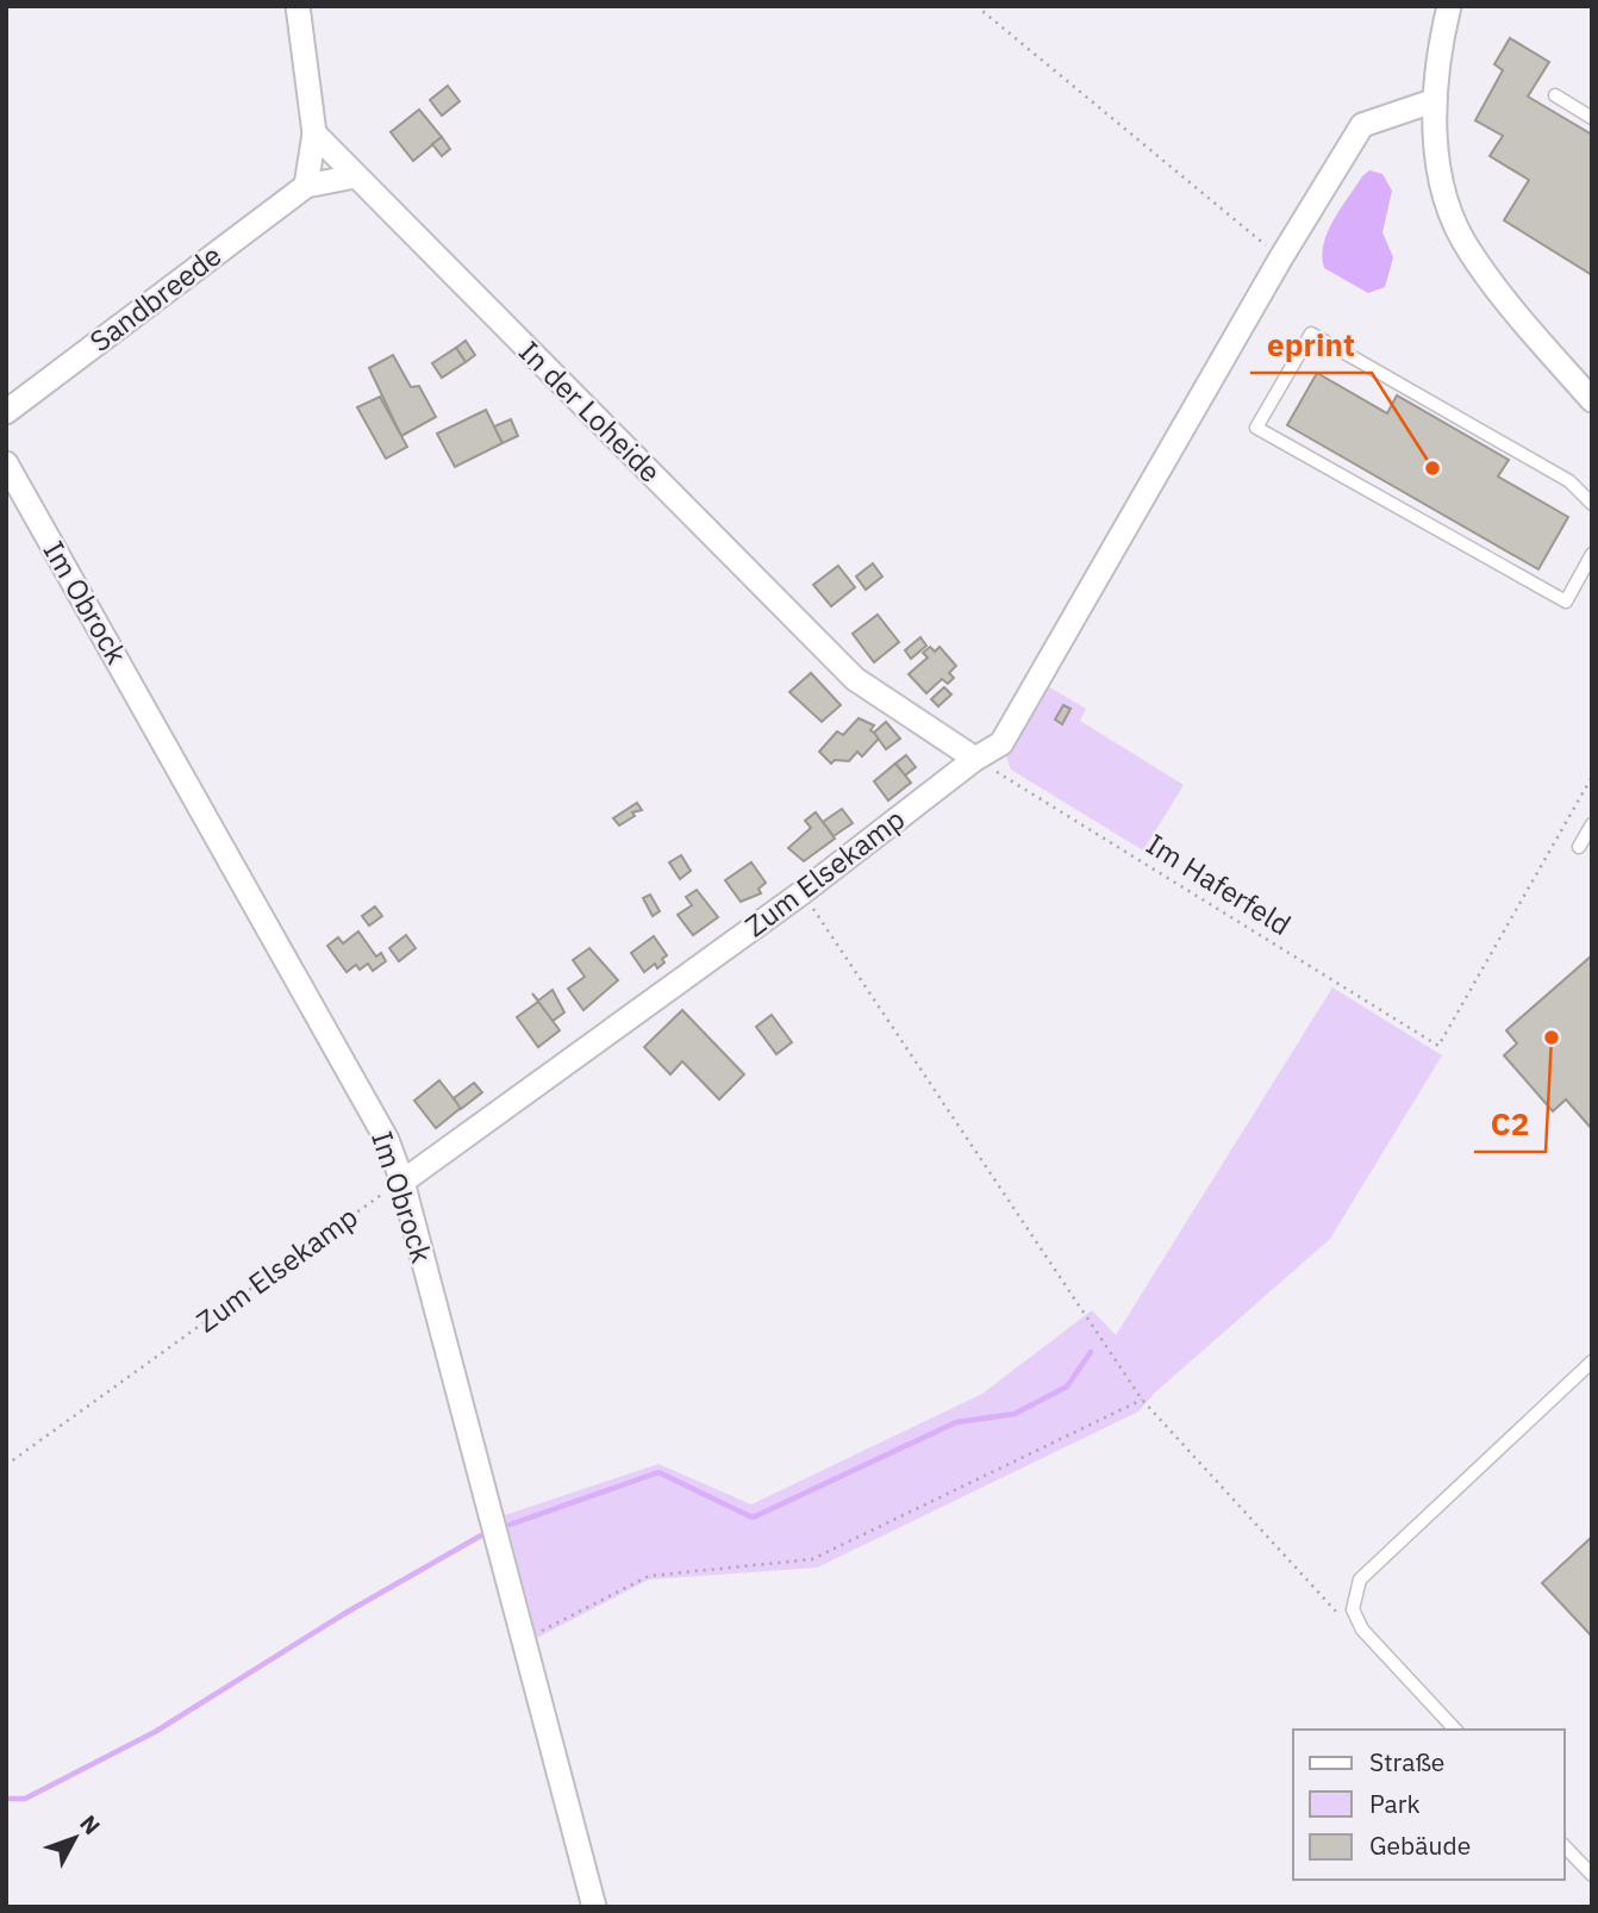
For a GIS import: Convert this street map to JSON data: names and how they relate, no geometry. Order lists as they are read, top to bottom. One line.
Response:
{"streets":{"street":["Sandbreede","In der Loheide","Im Obrock","Zum Elsekamp"],"path":["Im Haferfeld"]},"crossings":[["Sandbreede","In der Loheide"],["In der Loheide","Zum Elsekamp"],["In der Loheide","Im Haferfeld"],["Im Obrock","Zum Elsekamp"],["Zum Elsekamp","Im Haferfeld"]],"places":["eprint","C2"],"legend":["Straße","Park","Gebäude"],"north":"top right"}
